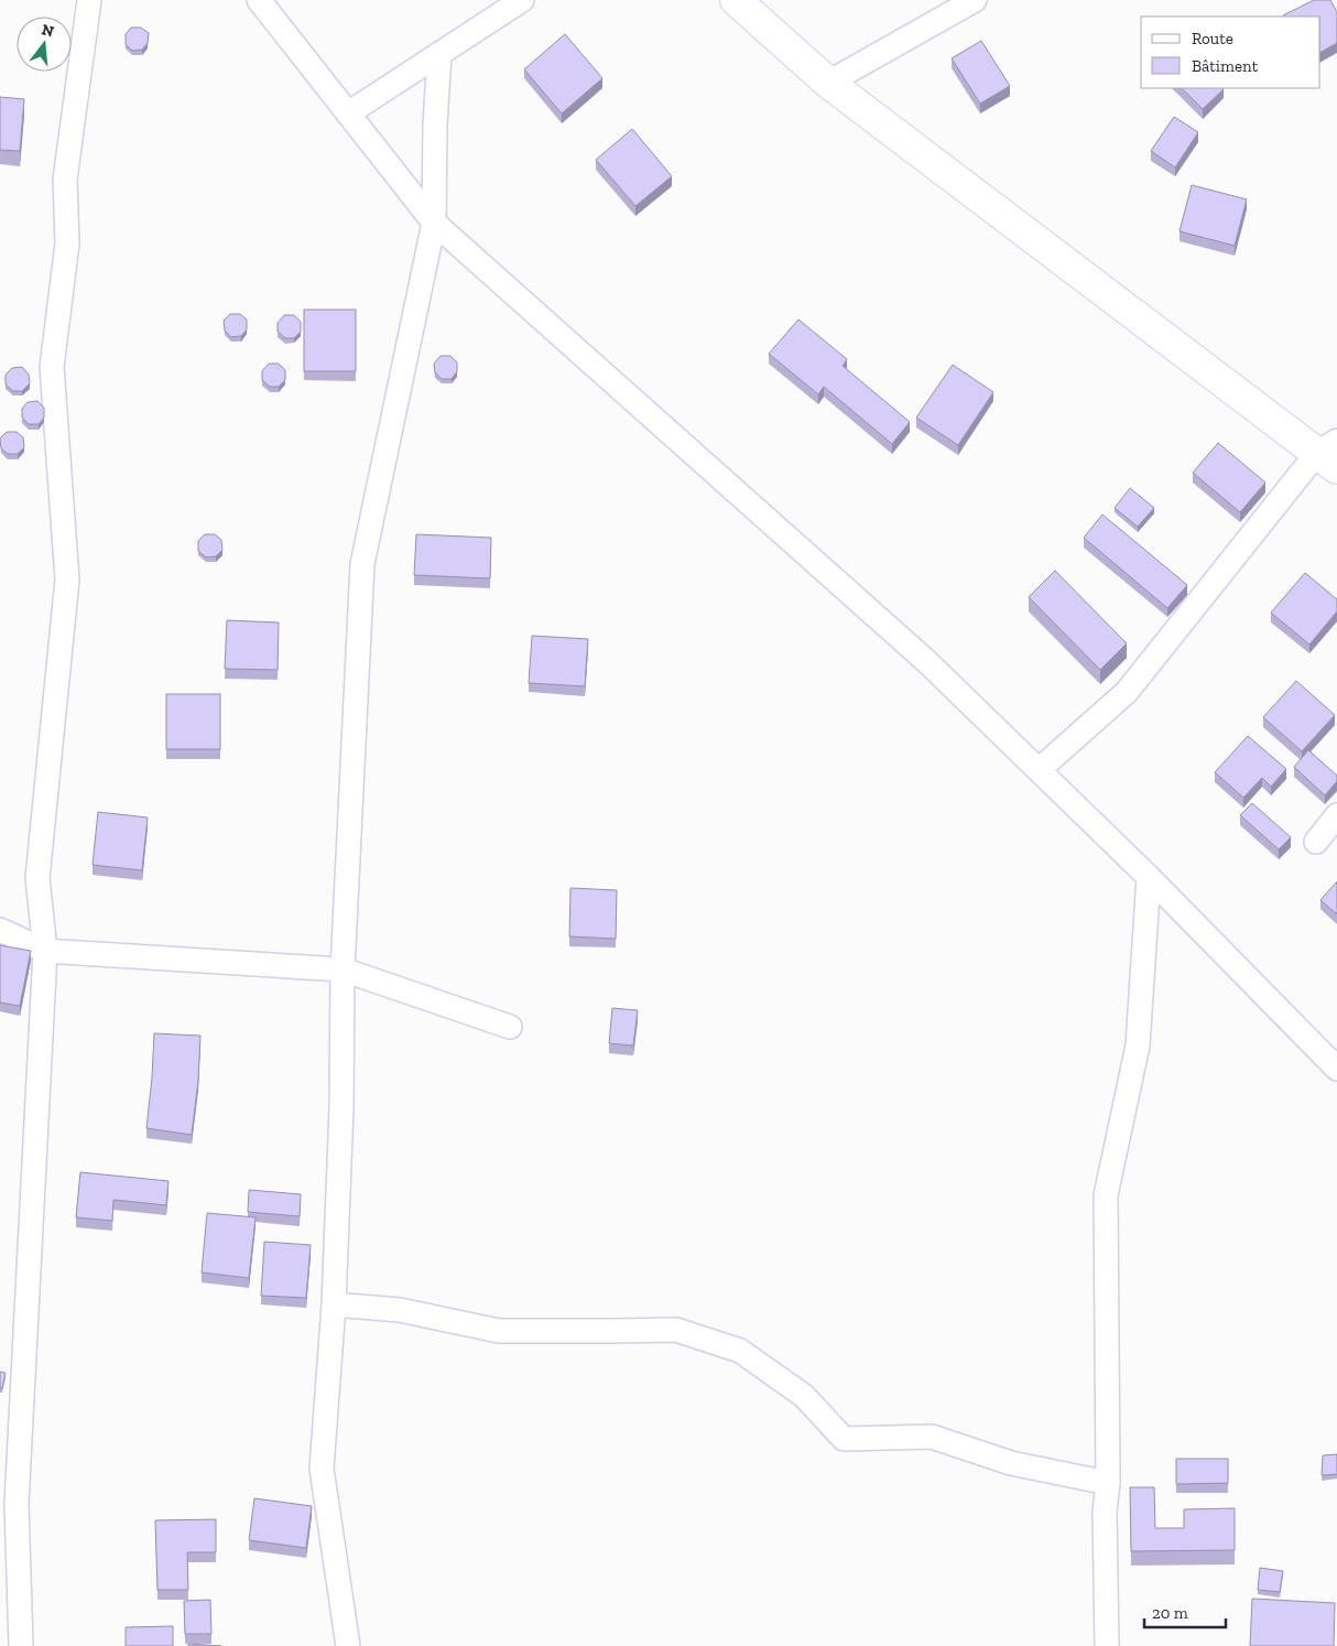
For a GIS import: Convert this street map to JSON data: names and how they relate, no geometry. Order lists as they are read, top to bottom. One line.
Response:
{"legend":["Route","Bâtiment"],"scale_bar":"20 m","north":"top"}
